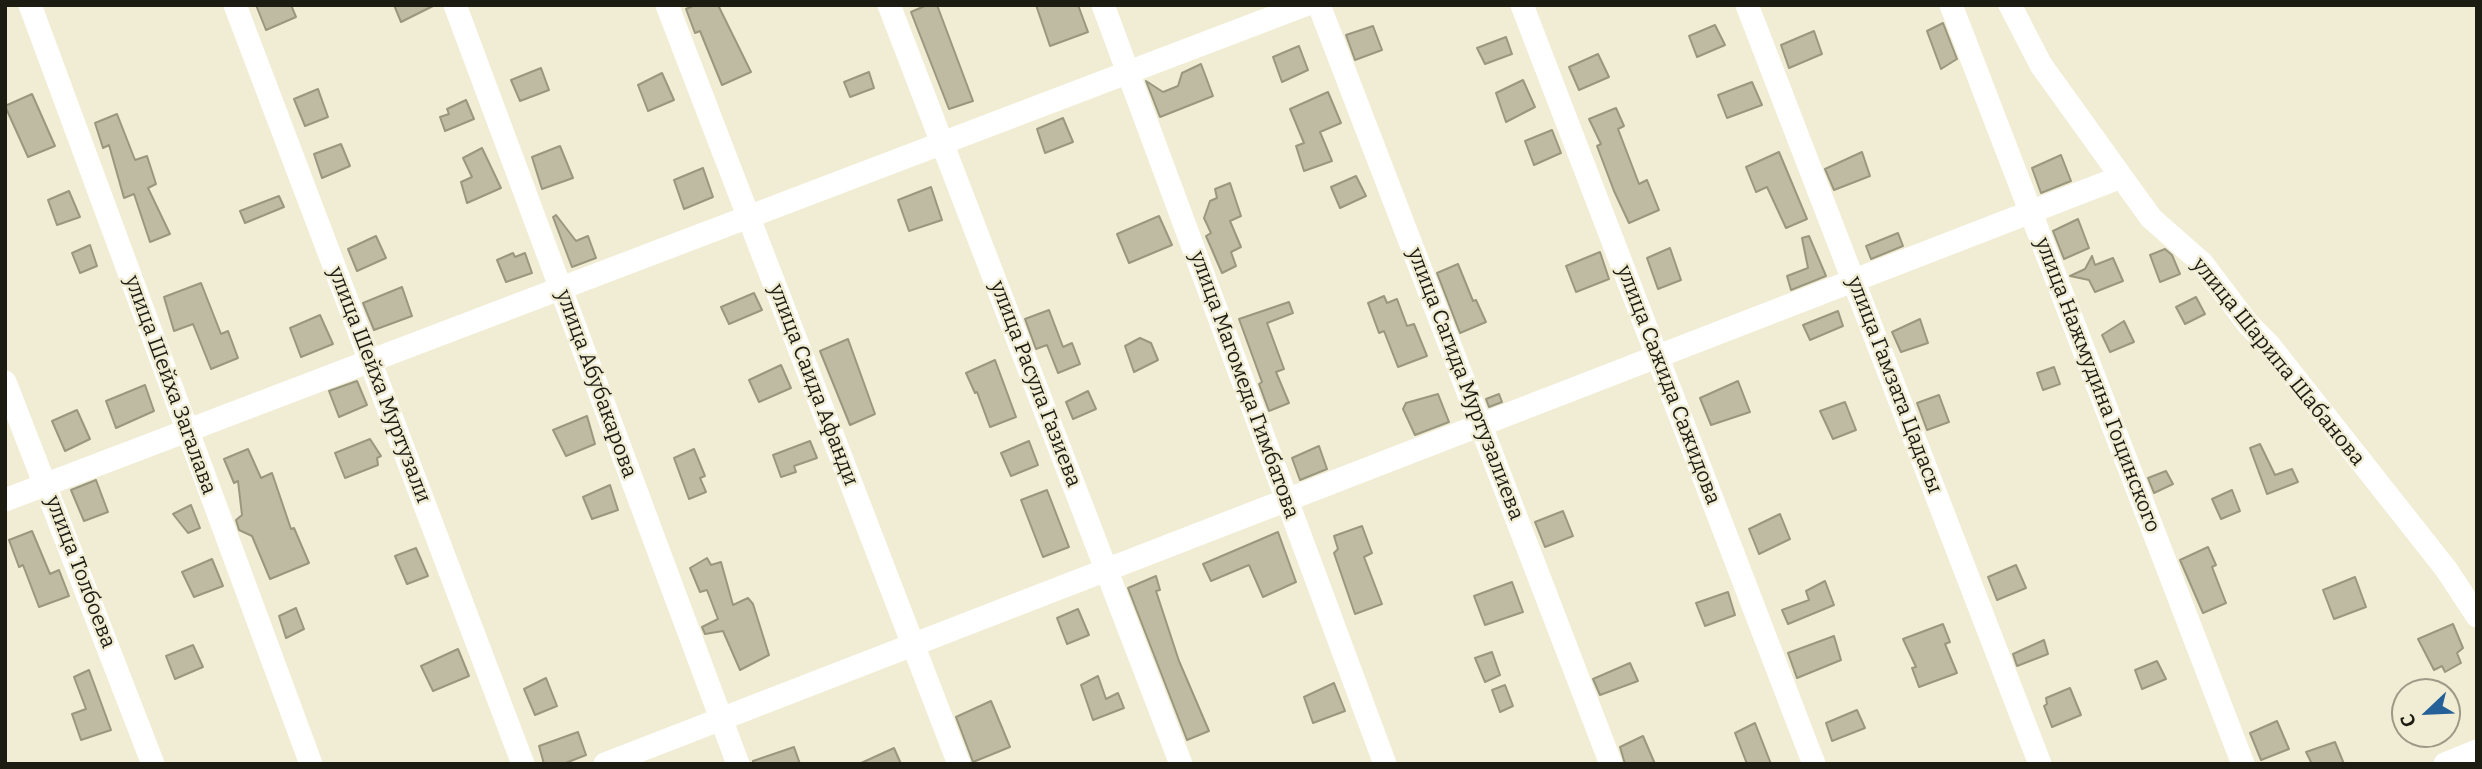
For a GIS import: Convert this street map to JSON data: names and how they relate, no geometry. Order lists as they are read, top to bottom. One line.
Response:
{"streets":{"street":["улица Шарипа Шабанова","улица Абубакарова","улица Расула Газиева","улица Сагида Муртузалиева","улица Шейха Загалава","улица Шейха Муртузали","улица Саида Афанди","улица Магомеда Гимбатова","улица Сажида Сажидова","улица Гамзата Цадасы","улица Нажмудина Гоцинского","улица Толбоева"]},"north":"bottom left"}
